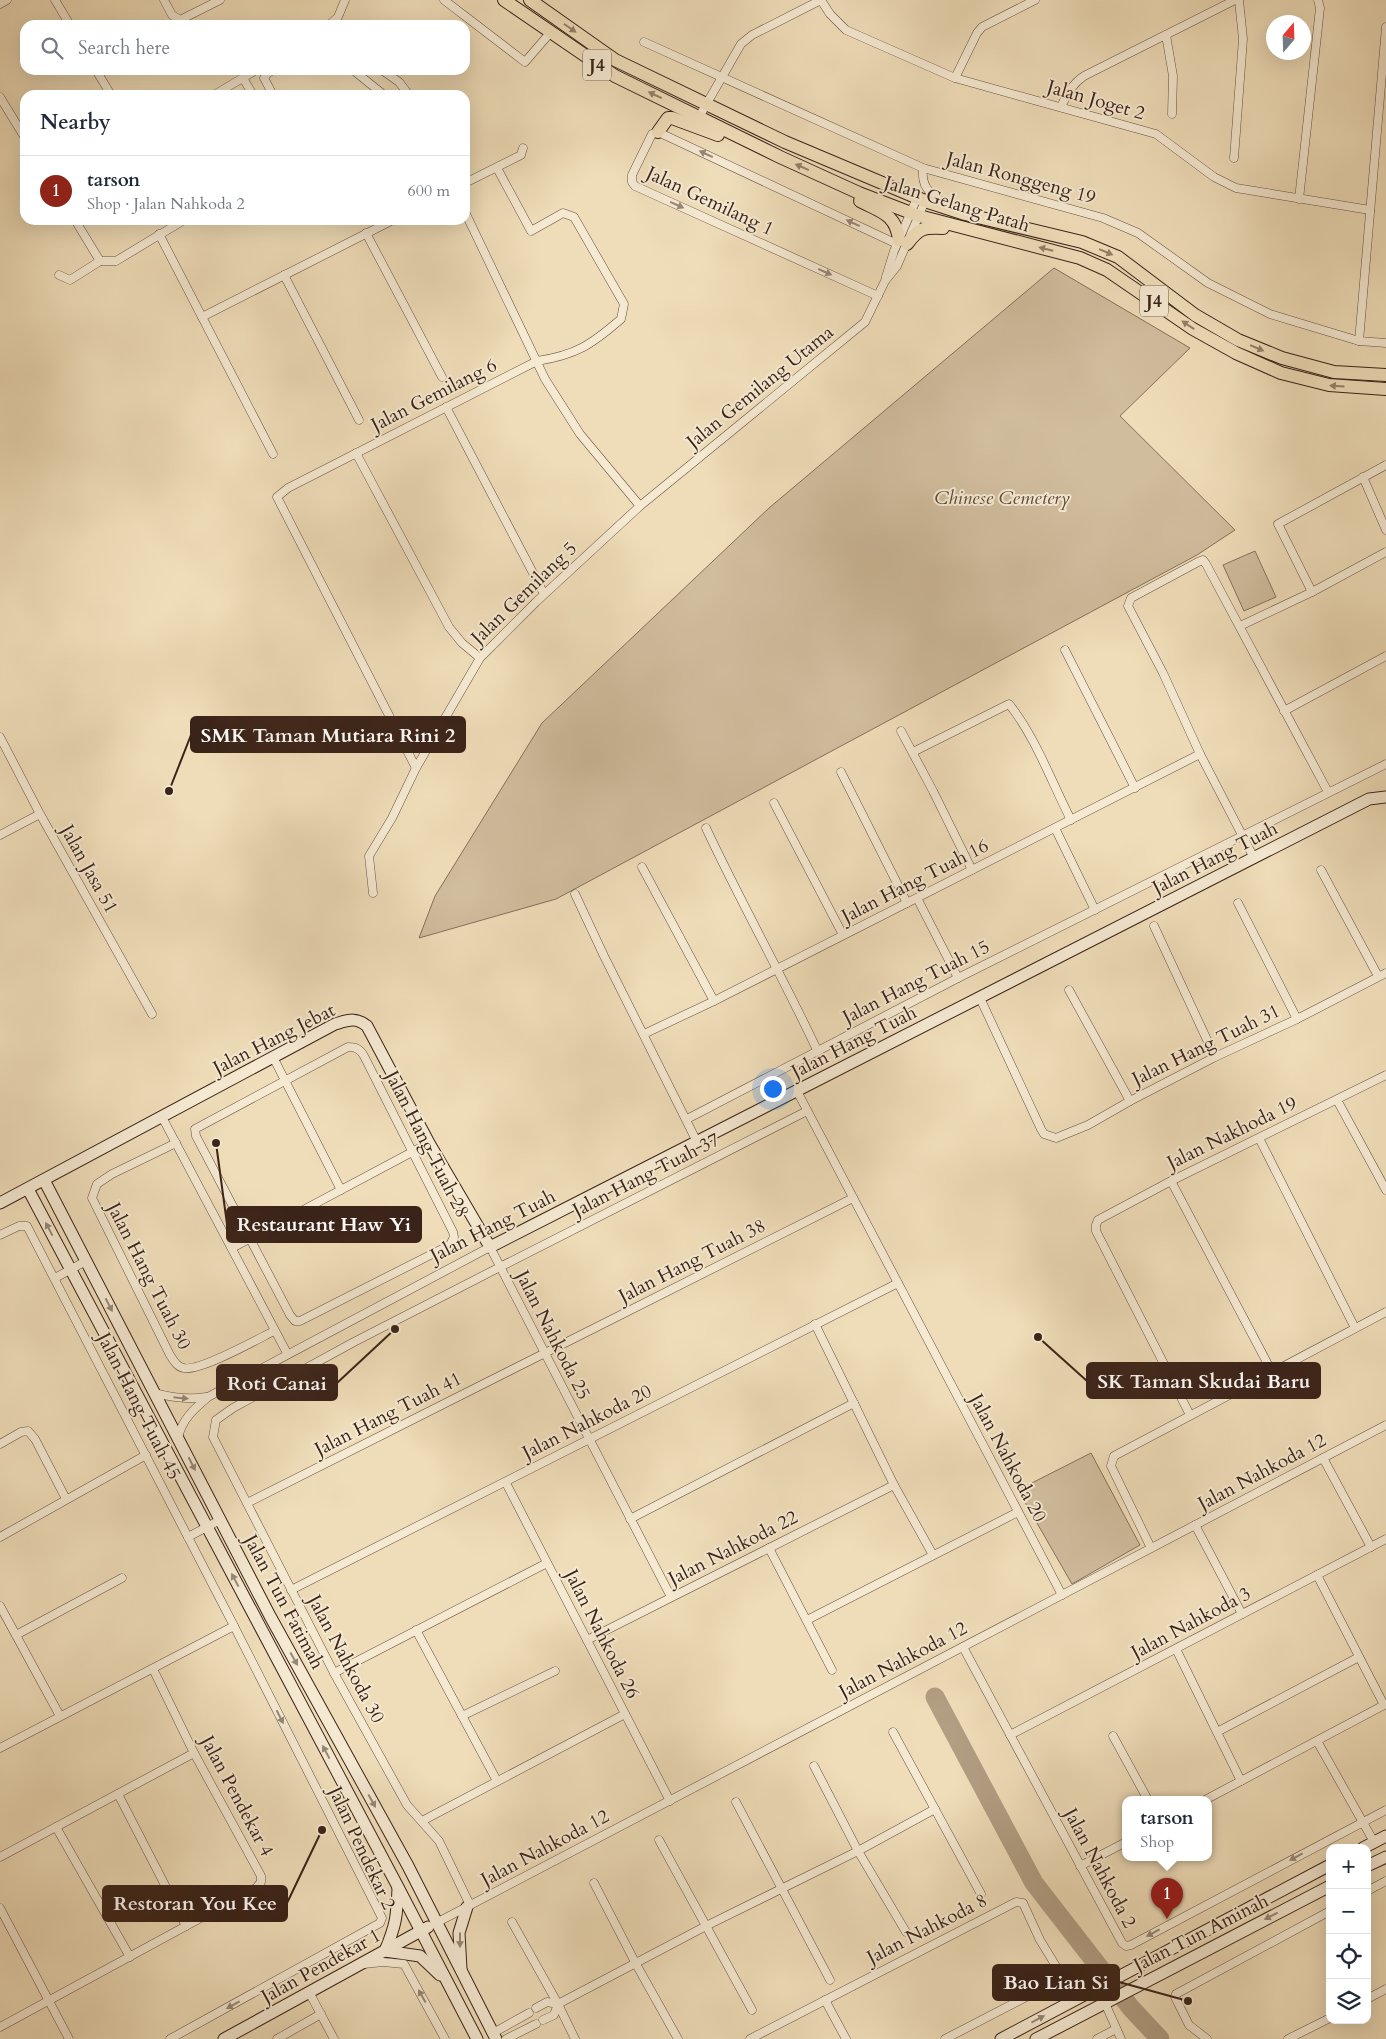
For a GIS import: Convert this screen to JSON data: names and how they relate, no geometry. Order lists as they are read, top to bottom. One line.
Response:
{"streets":{"main road":["J4","Jalan Gelang Patah","Jalan Hang Tuah","Jalan Hang Jebat","Jalan Tun Fatimah","Jalan Tun Aminah","Jalan Pendekar 1"],"street":["Jalan Joget 2","Jalan Ronggeng 19","Jalan Gemilang 1","Jalan Gemilang Utama","Jalan Gemilang 6","Jalan Gemilang 5","Jalan Jasa 51","Jalan Hang Tuah 16","Jalan Hang Tuah 15","Jalan Hang Tuah 31","Jalan Nakhoda 19","Jalan Hang Tuah 28","Jalan Hang Tuah 37","Jalan Hang Tuah 38","Jalan Hang Tuah 30","Jalan Nahkoda 25","Jalan Hang Tuah 45","Jalan Hang Tuah 41","Jalan Nahkoda 20","Jalan Nahkoda 12","Jalan Nahkoda 22","Jalan Nahkoda 3","Jalan Nahkoda 26","Jalan Nahkoda 30","Jalan Pendekar 4","Jalan Pendekar 2","Jalan Nahkoda 2","Jalan Nahkoda 8"]},"crossings":[["Jalan Gemilang 1","Jalan Gemilang Utama"],["Jalan Gelang Patah","Jalan Gemilang Utama"],["Jalan Gemilang Utama","Jalan Gemilang 5"],["Jalan Gemilang 6","Jalan Gemilang 5"],["Jalan Hang Tuah","Jalan Hang Jebat"],["Jalan Hang Tuah","Jalan Hang Tuah 31"],["Jalan Hang Tuah","Jalan Nahkoda 25"],["Jalan Hang Tuah","Jalan Nahkoda 20"],["Jalan Hang Tuah","Jalan Tun Fatimah"],["Jalan Hang Jebat","Jalan Nahkoda 25"],["Jalan Hang Jebat","Jalan Tun Fatimah"],["Jalan Hang Tuah 37","Jalan Nahkoda 25"],["Jalan Hang Tuah 37","Jalan Nahkoda 20"],["Jalan Hang Tuah 37","Jalan Nahkoda 30"],["Jalan Hang Tuah 38","Jalan Nahkoda 25"],["Jalan Hang Tuah 38","Jalan Hang Tuah 41"],["Jalan Hang Tuah 38","Jalan Nahkoda 20"],["Jalan Nahkoda 25","Jalan Hang Tuah 41"],["Jalan Nahkoda 25","Jalan Nahkoda 20"],["Jalan Nahkoda 25","Jalan Nahkoda 22"],["Jalan Hang Tuah 45","Jalan Pendekar 2"],["Jalan Hang Tuah 41","Jalan Nahkoda 30"],["Jalan Nahkoda 20","Jalan Nahkoda 12"],["Jalan Nahkoda 20","Jalan Nahkoda 26"],["Jalan Nahkoda 20","Jalan Nahkoda 30"],["Jalan Nahkoda 12","Jalan Tun Fatimah"],["Jalan Nahkoda 12","Jalan Nahkoda 26"],["Jalan Nahkoda 12","Jalan Nahkoda 30"],["Jalan Nahkoda 12","Jalan Nahkoda 2"],["Jalan Nahkoda 12","Jalan Pendekar 1"],["Jalan Nahkoda 22","Jalan Nahkoda 26"],["Jalan Tun Fatimah","Jalan Pendekar 1"],["Jalan Nahkoda 3","Jalan Nahkoda 2"],["Jalan Nahkoda 8","Jalan Tun Aminah"]],"parks":["Chinese Cemetery"],"places":["SMK Taman Mutiara Rini 2","Restaurant Haw Yi","Roti Canai","SK Taman Skudai Baru","Restoran You Kee","Bao Lian Si"],"north":"top","page":{"search":"Search here","heading":"Nearby","list":[{"mark":"1","name":"tarson","note":"Shop · Jalan Nahkoda 2","value":"600 m"}],"popup":["tarson","Shop"],"map_buttons":["+","−"],"pins":"1"}}
